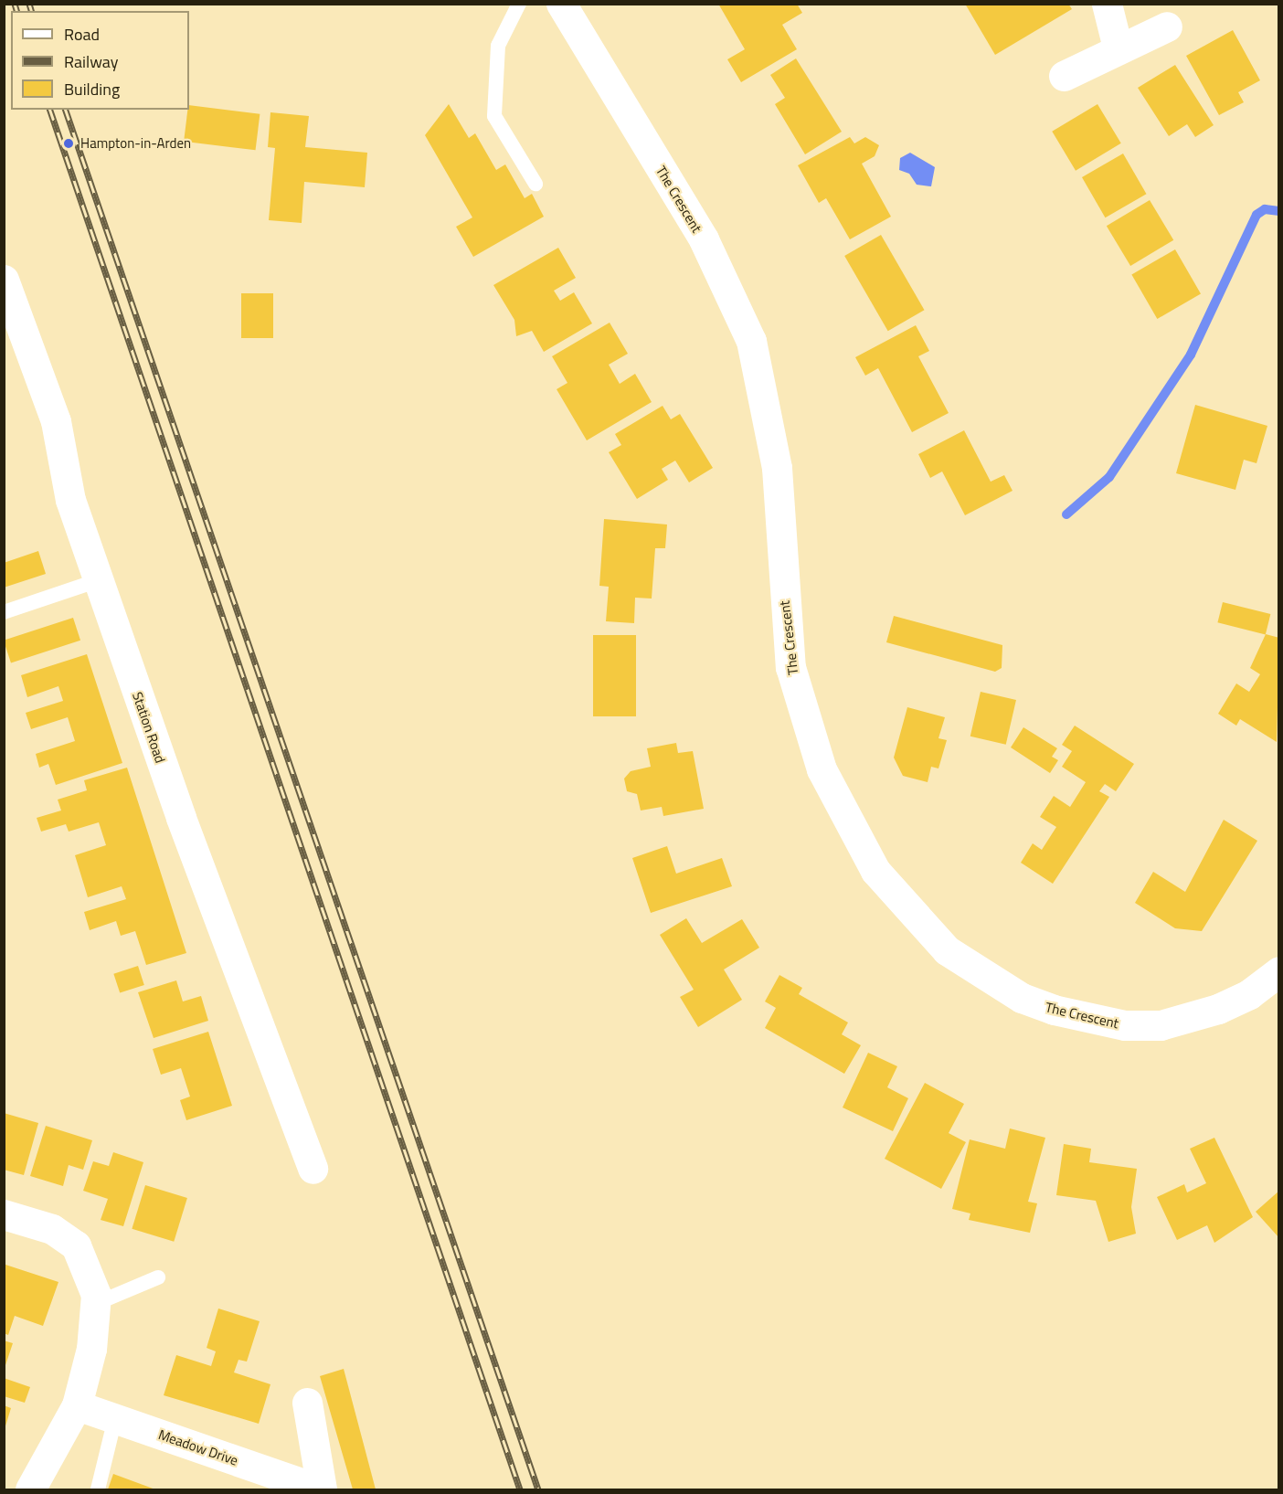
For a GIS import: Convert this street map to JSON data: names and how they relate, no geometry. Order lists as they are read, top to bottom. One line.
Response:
{"streets":{"street":["The Crescent","Station Road","Meadow Drive"]},"places":["Hampton-in-Arden"],"legend":["Road","Railway","Building"]}
